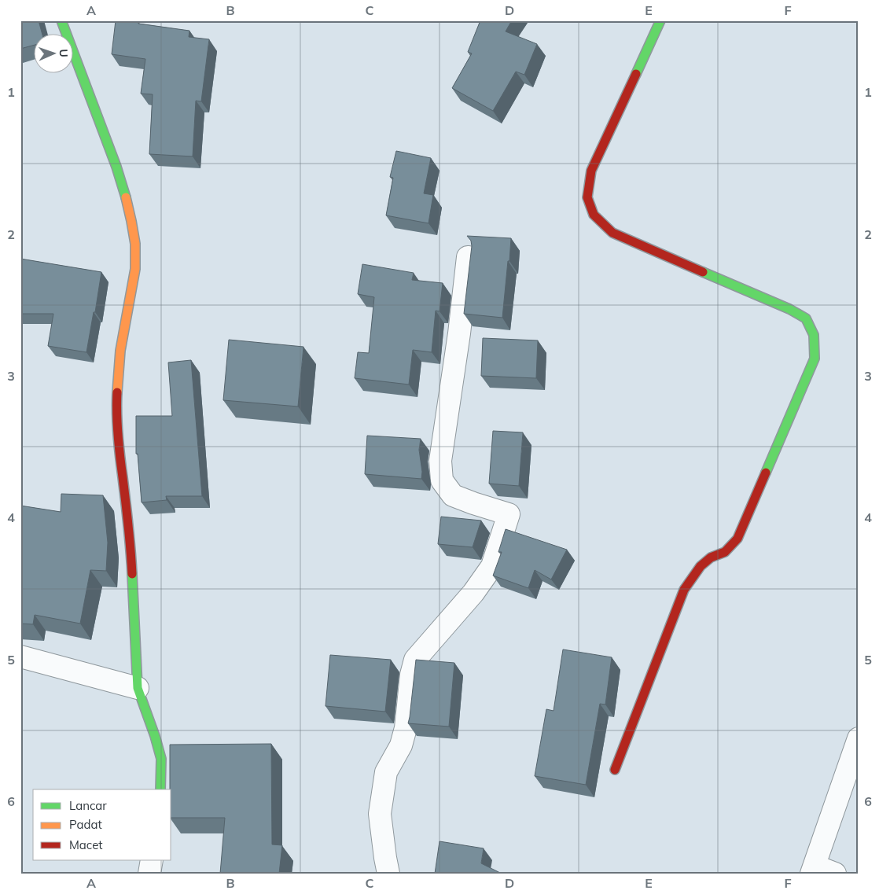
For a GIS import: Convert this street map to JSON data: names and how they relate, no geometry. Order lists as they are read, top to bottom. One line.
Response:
{"legend":["Lancar","Padat","Macet"],"north":"right","grid":{"columns":["A","B","C","D","E","F"],"rows":["1","2","3","4","5","6"]}}
